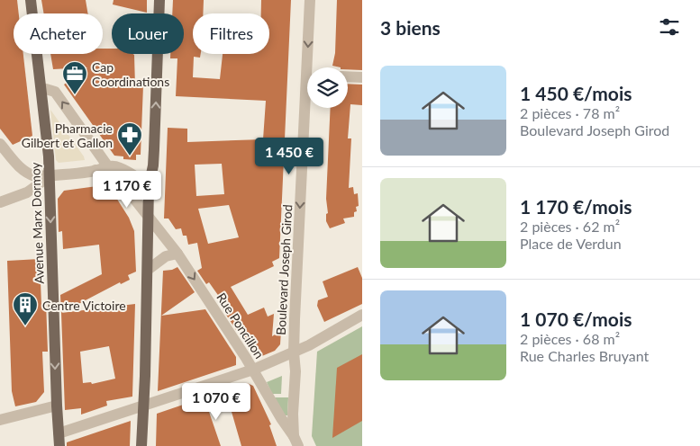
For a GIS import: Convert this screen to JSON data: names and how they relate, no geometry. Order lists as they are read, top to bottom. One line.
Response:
{"streets":{"main road":["Avenue Marx Dormoy"],"street":["Boulevard Joseph Girod","Rue Poncillon"]},"crossings":[["Boulevard Joseph Girod","Rue Poncillon"]],"one_way":["Boulevard Joseph Girod"],"places":{"office":["Cap Coordinations"],"pharmacy":["Pharmacie Gilbert et Gallon"],"building":["Centre Victoire"]},"page":{"heading":"3 biens","chip":["Acheter","Louer","Filtres"],"list":[{"name":"1 450 €/mois","note":"2 pièces · 78 m² · Boulevard Joseph Girod"},{"name":"1 170 €/mois","note":"2 pièces · 62 m² · Place de Verdun"},{"name":"1 070 €/mois","note":"2 pièces · 68 m² · Rue Charles Bruyant"}],"price":["1 450 €","1 170 €","1 070 €"]}}
